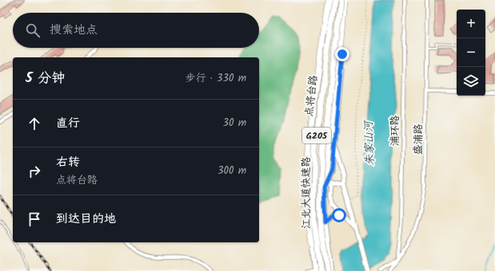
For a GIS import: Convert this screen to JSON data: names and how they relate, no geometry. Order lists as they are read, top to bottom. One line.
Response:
{"streets":{"highway":["G205","江北大道快速路"],"main road":["点将台路"],"street":["浦环路","盛浦路"]},"crossings":[["点将台路","江北大道快速路"],["浦环路","盛浦路"]],"water":["朱家山河"],"page":{"map_buttons":["+","−"],"search":"搜索地点","heading":["5 分钟","步行 · 330 m"],"list":[["直行","30 m"],["右转","点将台路","300 m"],"到达目的地"]}}
